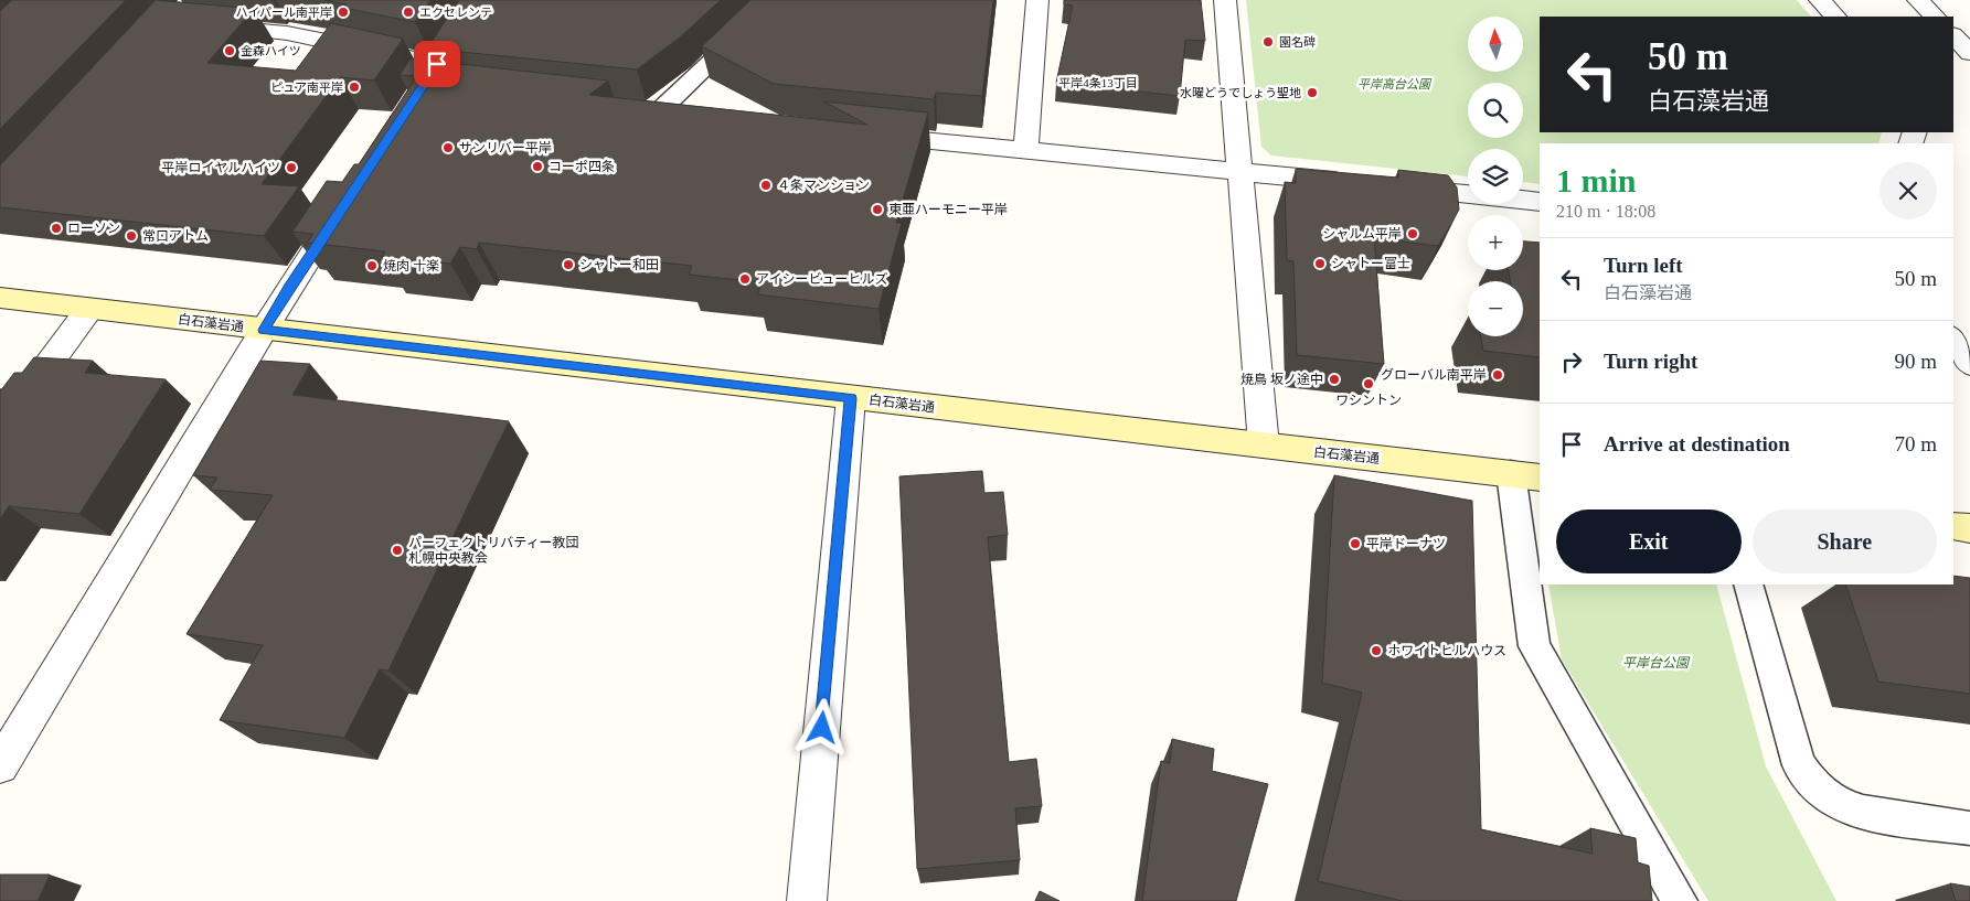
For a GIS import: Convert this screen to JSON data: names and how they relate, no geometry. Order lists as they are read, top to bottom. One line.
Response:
{"streets":{"main road":["白石藻岩通"]},"districts":["平岸4条13丁目"],"parks":["平岸高台公園","平岸台公園"],"places":["ハイパール南平岸","エクセレンテ","園名碑","金森ハイツ","ピュア南平岸","水曜どうでしょう聖地","サンリバー平岸","コーポ四条","平岸ロイヤルハイツ","４条マンション","東亜ハーモニー平岸","ローソン","シャルム平岸","常口アトム","シャトー富士","シャトー和田","焼肉 十楽","アイシービューヒルズ","グローバル南平岸","焼鳥 坂ノ途中","ワシントン","平岸ドーナツ","パーフェクトリバティー教団 札幌中央教会","ホワイトヒルハウス"],"north":"top","page":{"map_buttons":["+","−"],"turn":["50 m","白石藻岩通"],"heading":["1 min","210 m · 18:08"],"list":[{"name":"Turn left","note":"白石藻岩通","value":"50 m"},{"name":"Turn right","value":"90 m"},{"name":"Arrive at destination","value":"70 m"}],"buttons":["Exit","Share"]}}
